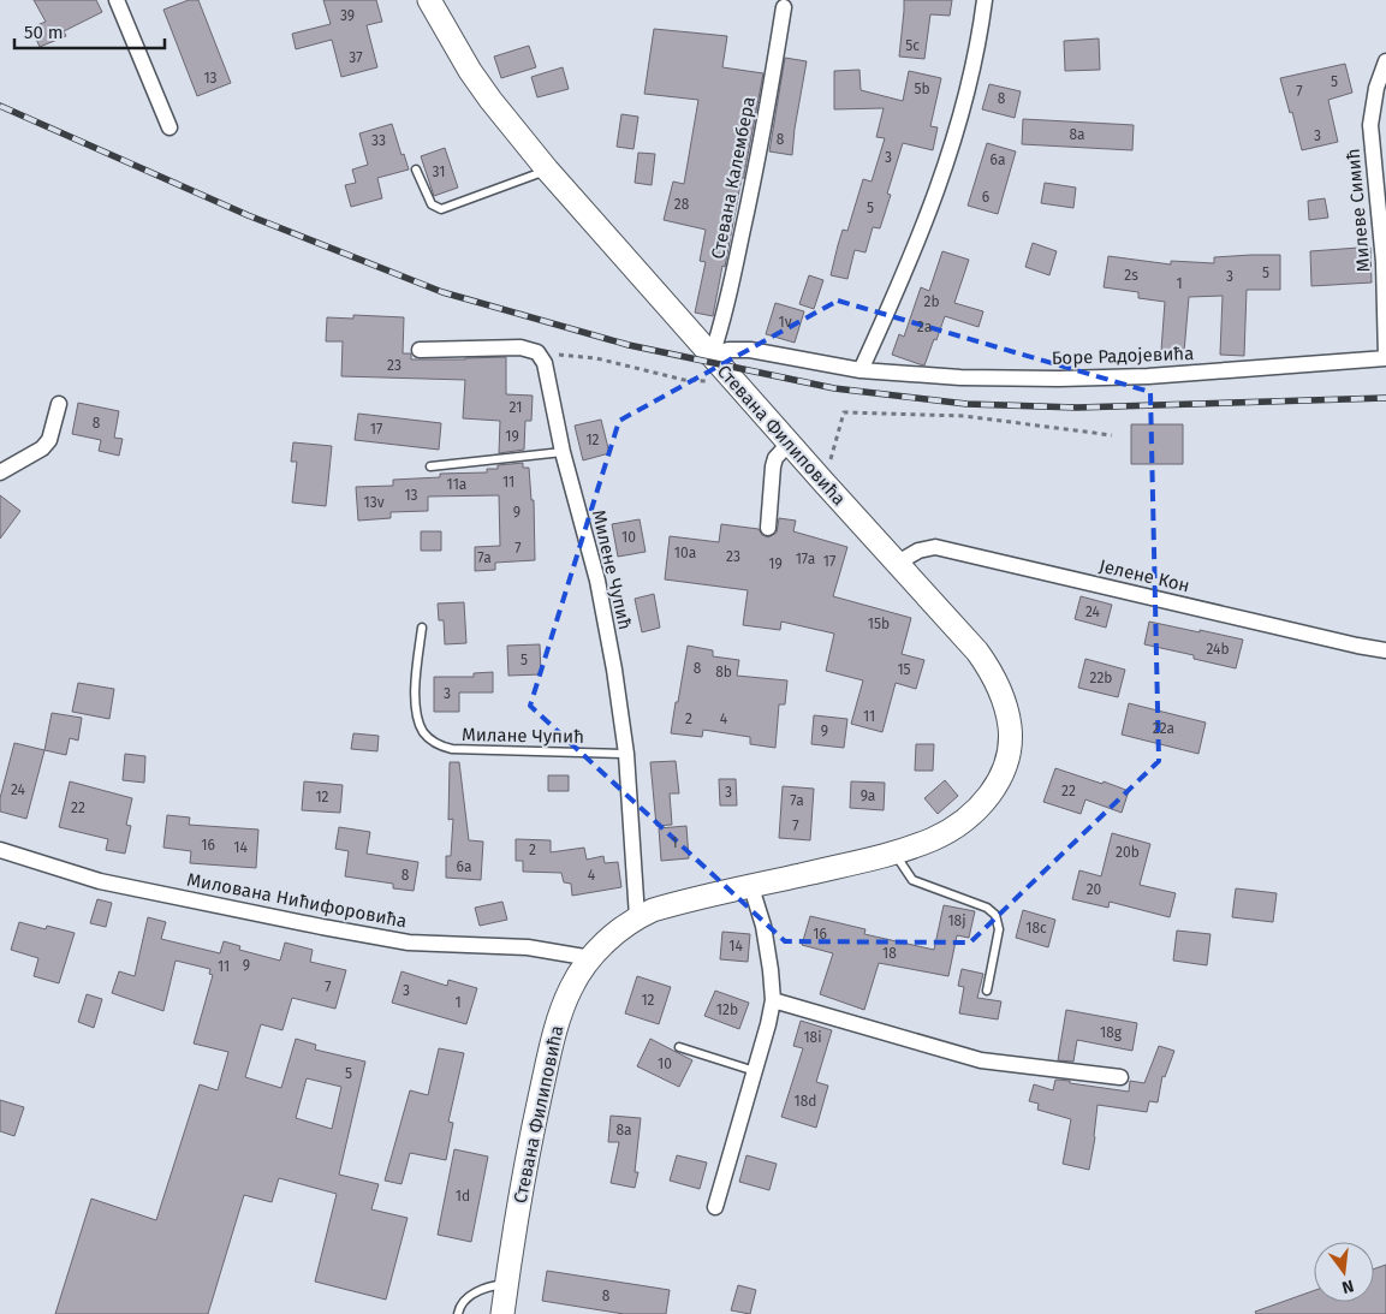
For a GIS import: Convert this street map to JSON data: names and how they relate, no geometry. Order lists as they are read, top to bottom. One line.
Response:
{"streets":{"main road":["Стевана Филиповића"],"street":["Стевана Калембера","Милеве Симић","Боре Радојевића","Милене Чупић","Јелене Кон","Милована Нићифоровића"],"lane":["Милане Чупић"]},"crossings":[["Стевана Калембера","Боре Радојевића"],["Стевана Калембера","Стевана Филиповића"],["Милеве Симић","Боре Радојевића"],["Боре Радојевића","Стевана Филиповића"],["Стевана Филиповића","Милене Чупић"],["Стевана Филиповића","Јелене Кон"],["Стевана Филиповића","Милована Нићифоровића"],["Милене Чупић","Милане Чупић"]],"house_numbers":["39","5c","37","13","5","5b","7","8","8a","3","8","33","3","6a","31","6","28","5","5","2s","3","1","2b","1v","2a","23","21","8","17","19","12","11","11a","13","13v","9","10","7","10a","23","7a","17a","17","19","24","15b","24b","5","8","15","8b","22b","3","11","2","4","22a","9","24","22","3","9a","12","7a","22","7","1","16","14","2","20b","6a","8","4","20","18j","18c","16","14","18","9","11","7","3","12","1","12b","18g","18i","10","5","18d","8a","1d","8"],"scale_bar":"50 m","north":"bottom"}
